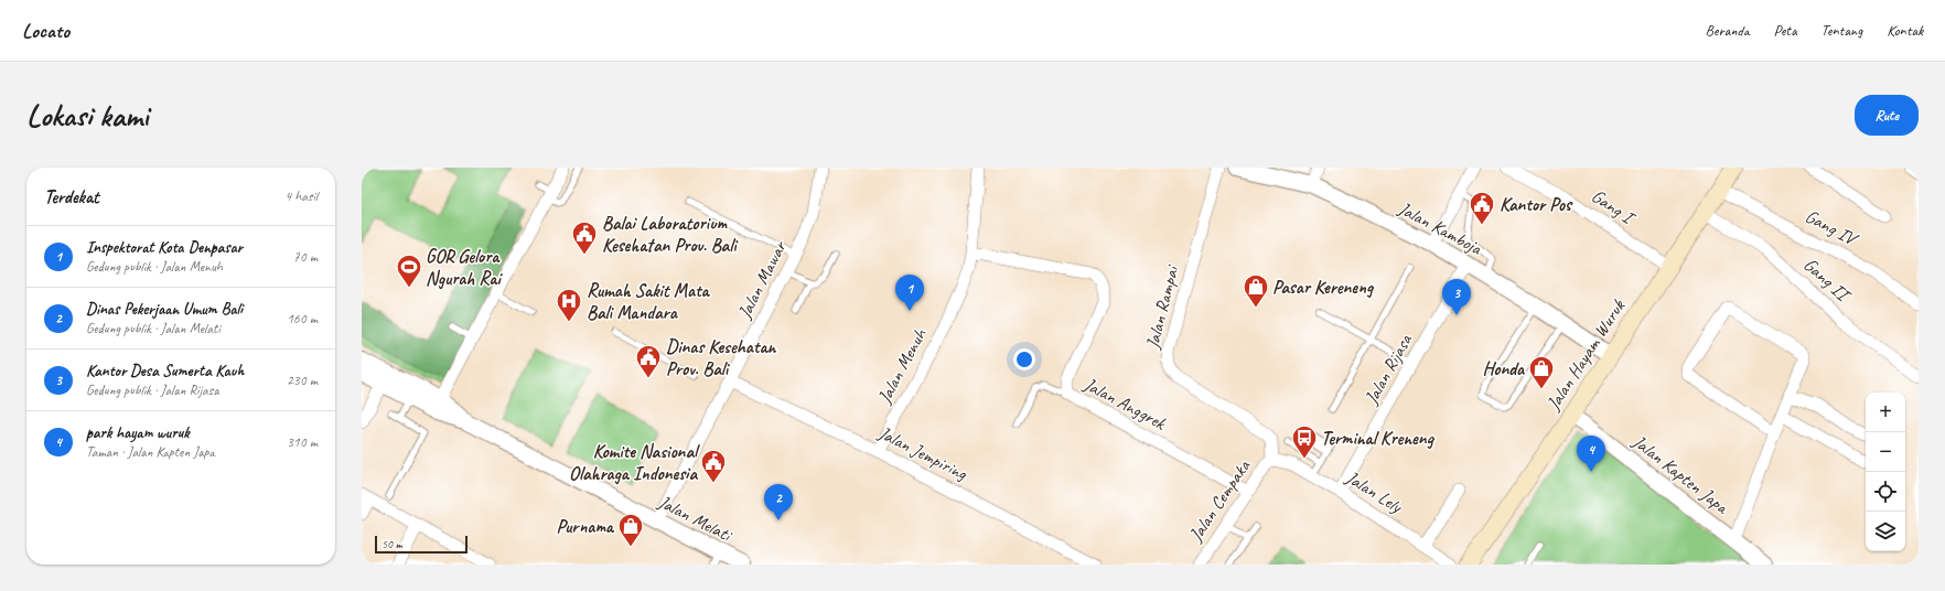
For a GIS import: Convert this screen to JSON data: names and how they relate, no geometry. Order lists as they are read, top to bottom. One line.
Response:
{"streets":{"main road":["Jalan Hayam Wuruk"],"street":["Gang I","Gang IV","Jalan Kamboja","Gang II","Jalan Mawar","Jalan Rampai","Jalan Menuh","Jalan Rijasa","Jalan Anggrek","Jalan Jempiring","Jalan Kapten Japa","Jalan Lely","Jalan Cempaka","Jalan Melati"]},"crossings":[["Gang I","Jalan Hayam Wuruk"],["Gang IV","Jalan Hayam Wuruk"],["Jalan Kamboja","Jalan Hayam Wuruk"],["Jalan Kamboja","Jalan Rijasa"],["Gang II","Jalan Hayam Wuruk"],["Jalan Mawar","Jalan Jempiring"],["Jalan Mawar","Jalan Melati"],["Jalan Rampai","Jalan Lely"],["Jalan Rampai","Jalan Cempaka"],["Jalan Hayam Wuruk","Jalan Kapten Japa"],["Jalan Menuh","Jalan Anggrek"],["Jalan Menuh","Jalan Jempiring"],["Jalan Rijasa","Jalan Lely"],["Jalan Anggrek","Jalan Cempaka"],["Jalan Lely","Jalan Cempaka"]],"places":{"public building":["Kantor Pos","Balai Laboratorium Kesehatan Prov. Bali","Dinas Kesehatan Prov. Bali","Komite Nasional Olahraga Indonesia"],"sports":["GOR Gelora Ngurah Rai"],"shop":["Pasar Kereneng","Honda","Purnama"],"hospital":["Rumah Sakit Mata Bali Mandara"],"bus stop":["Terminal Kreneng"]},"scale_bar":"50 m","page":{"header":"Locato","nav":["Beranda","Peta","Tentang","Kontak"],"buttons":"Rute","title":"Lokasi kami","heading":["Terdekat","4 hasil"],"list":[{"mark":"1","name":"Inspektorat Kota Denpasar","note":"Gedung publik · Jalan Menuh","value":"70 m"},{"mark":"2","name":"Dinas Pekerjaan Umum Bali","note":"Gedung publik · Jalan Melati","value":"160 m"},{"mark":"3","name":"Kantor Desa Sumerta Kauh","note":"Gedung publik · Jalan Rijasa","value":"230 m"},{"mark":"4","name":"park hayam wuruk","note":"Taman · Jalan Kapten Japa","value":"310 m"}],"pins":["1","3","4","2"],"map_buttons":["+","−"],"scale":"50 m"}}
